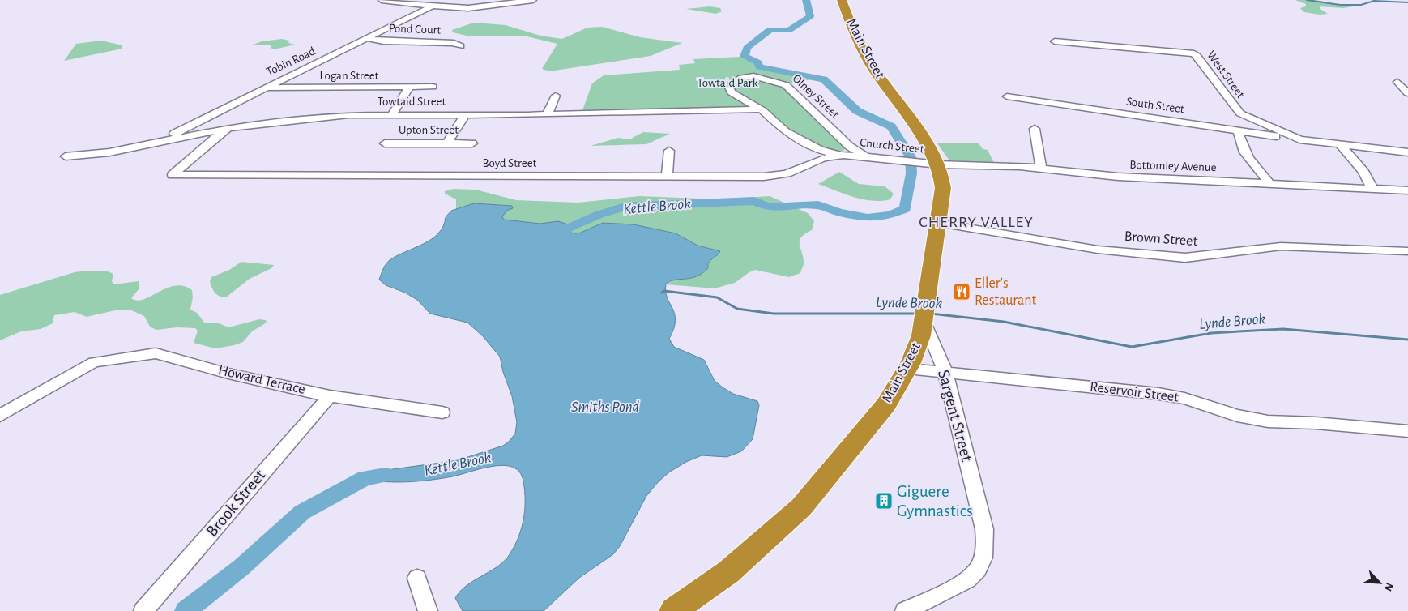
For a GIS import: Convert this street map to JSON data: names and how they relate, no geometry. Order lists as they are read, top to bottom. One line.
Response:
{"streets":{"highway":["Main Street"],"street":["Pond Court","Tobin Road","West Street","Logan Street","Olney Street","Towtaid Street","South Street","Upton Street","Church Street","Boyd Street","Bottomley Avenue","Brown Street","Howard Terrace","Reservoir Street","Sargent Street","Brook Street"]},"crossings":[["Pond Court","Tobin Road"],["Main Street","Church Street"],["Main Street","Bottomley Avenue"],["Main Street","Brown Street"],["Main Street","Reservoir Street"],["Main Street","Sargent Street"],["Tobin Road","Logan Street"],["Tobin Road","Towtaid Street"],["West Street","South Street"],["Olney Street","Towtaid Street"],["Olney Street","Church Street"],["Olney Street","Boyd Street"],["Towtaid Street","Boyd Street"],["Church Street","Boyd Street"],["Church Street","Bottomley Avenue"],["Howard Terrace","Brook Street"],["Reservoir Street","Sargent Street"]],"districts":["CHERRY VALLEY"],"water":["Kettle Brook","Lynde Brook","Smiths Pond"],"parks":["Towtaid Park"],"places":{"restaurant":["Eller's Restaurant"],"building":["Giguere Gymnastics"]},"north":"bottom right"}
